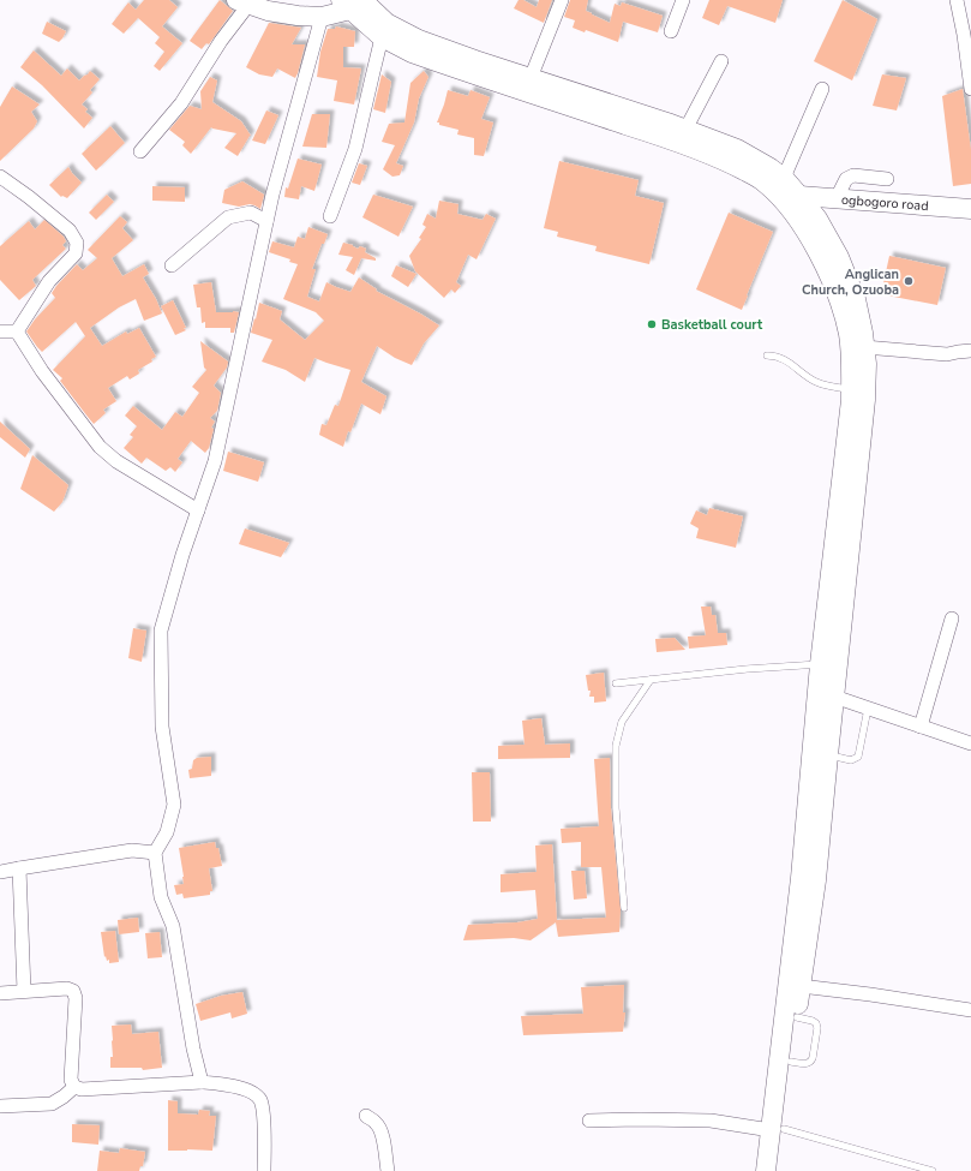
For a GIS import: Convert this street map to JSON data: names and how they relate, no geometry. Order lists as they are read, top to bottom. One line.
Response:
{"streets":{"main road":["ogbogoro road"]},"places":["Anglican Church, Ozuoba","Basketball court"]}
